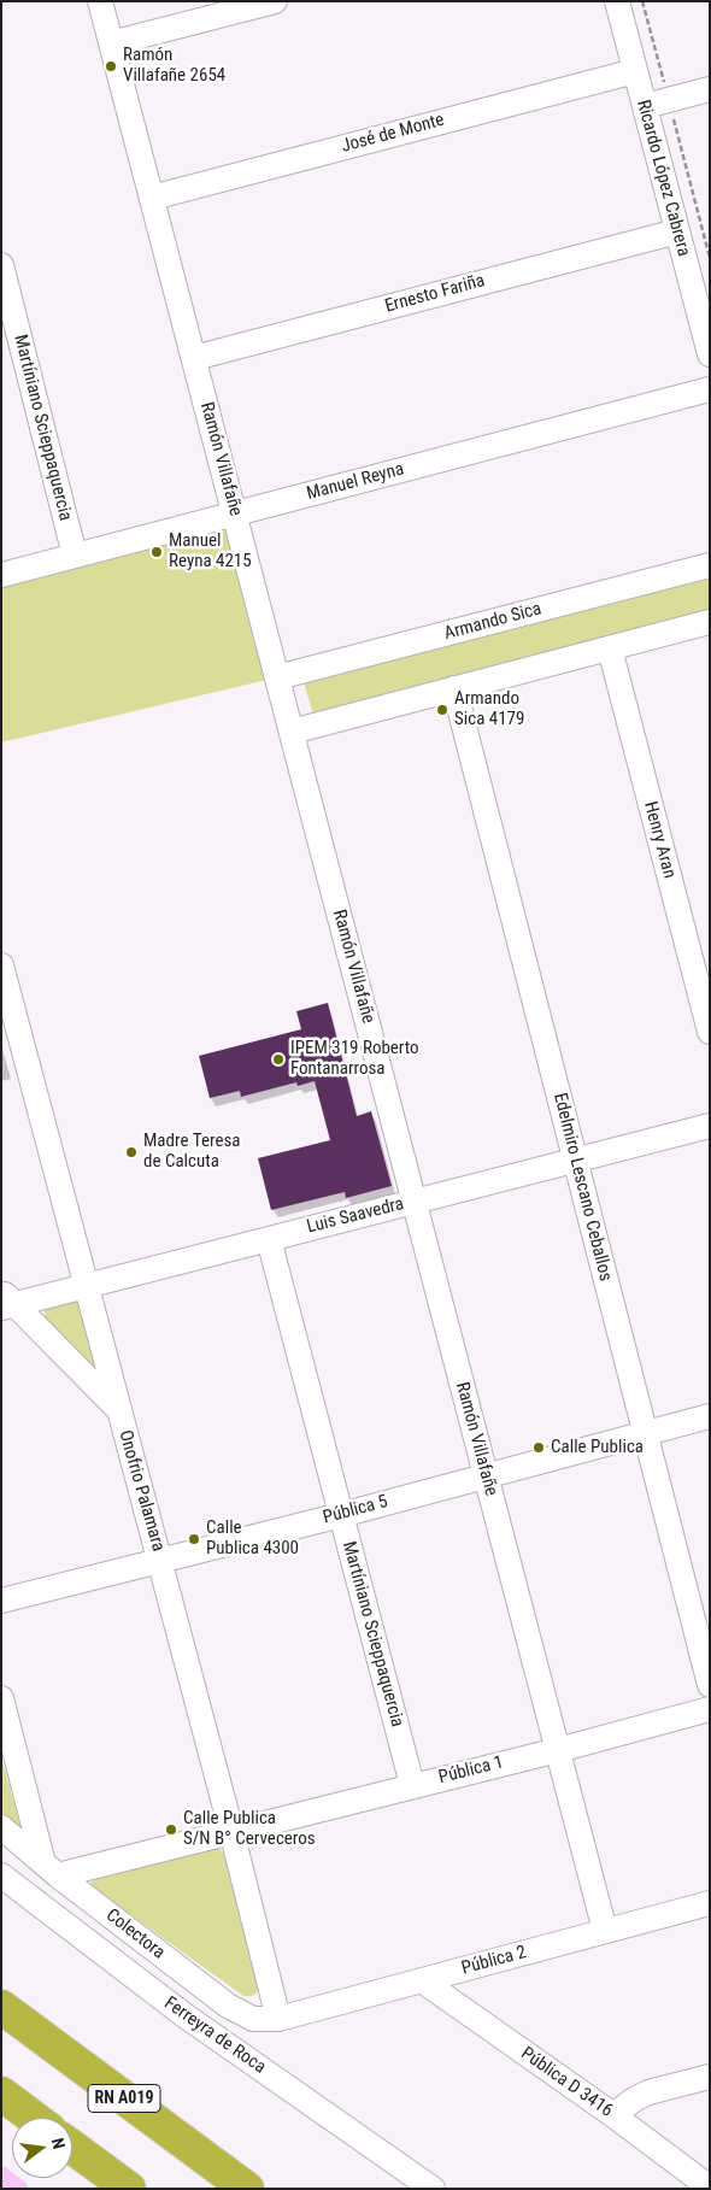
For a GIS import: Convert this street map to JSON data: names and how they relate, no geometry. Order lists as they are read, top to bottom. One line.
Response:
{"streets":{"highway":["RN A019"],"street":["José de Monte","Ricardo López Cabrera","Ernesto Fariña","Martíniano Scieppaquercia","Ramón Villafañe","Manuel Reyna","Armando Sica","Henry Aran","Edelmiro Lescano Ceballos","Luis Saavedra","Onofrio Palamara","Pública 5","Pública 1","Colectora","Pública 2","Ferreyra de Roca","Pública D 3416"]},"crossings":[["José de Monte","Ricardo López Cabrera"],["José de Monte","Ramón Villafañe"],["Ricardo López Cabrera","Ernesto Fariña"],["Ernesto Fariña","Ramón Villafañe"],["Martíniano Scieppaquercia","Manuel Reyna"],["Martíniano Scieppaquercia","Luis Saavedra"],["Martíniano Scieppaquercia","Pública 5"],["Martíniano Scieppaquercia","Pública 1"],["Ramón Villafañe","Manuel Reyna"],["Ramón Villafañe","Armando Sica"],["Ramón Villafañe","Luis Saavedra"],["Ramón Villafañe","Pública 5"],["Ramón Villafañe","Pública 1"],["Ramón Villafañe","Pública 2"],["Edelmiro Lescano Ceballos","Luis Saavedra"],["Edelmiro Lescano Ceballos","Pública 5"],["Luis Saavedra","Onofrio Palamara"],["Onofrio Palamara","Pública 5"],["Onofrio Palamara","Pública 1"],["Onofrio Palamara","Colectora"],["Onofrio Palamara","Pública 2"],["Pública 1","Colectora"],["Colectora","Pública 2"],["Pública 2","Pública D 3416"]],"places":["Ramón Villafañe 2654","Manuel Reyna 4215","Armando Sica 4179","IPEM 319 Roberto Fontanarrosa","Madre Teresa de Calcuta","Calle Publica","Calle Publica 4300","Calle Publica S/N B° Cerveceros"],"north":"right"}
